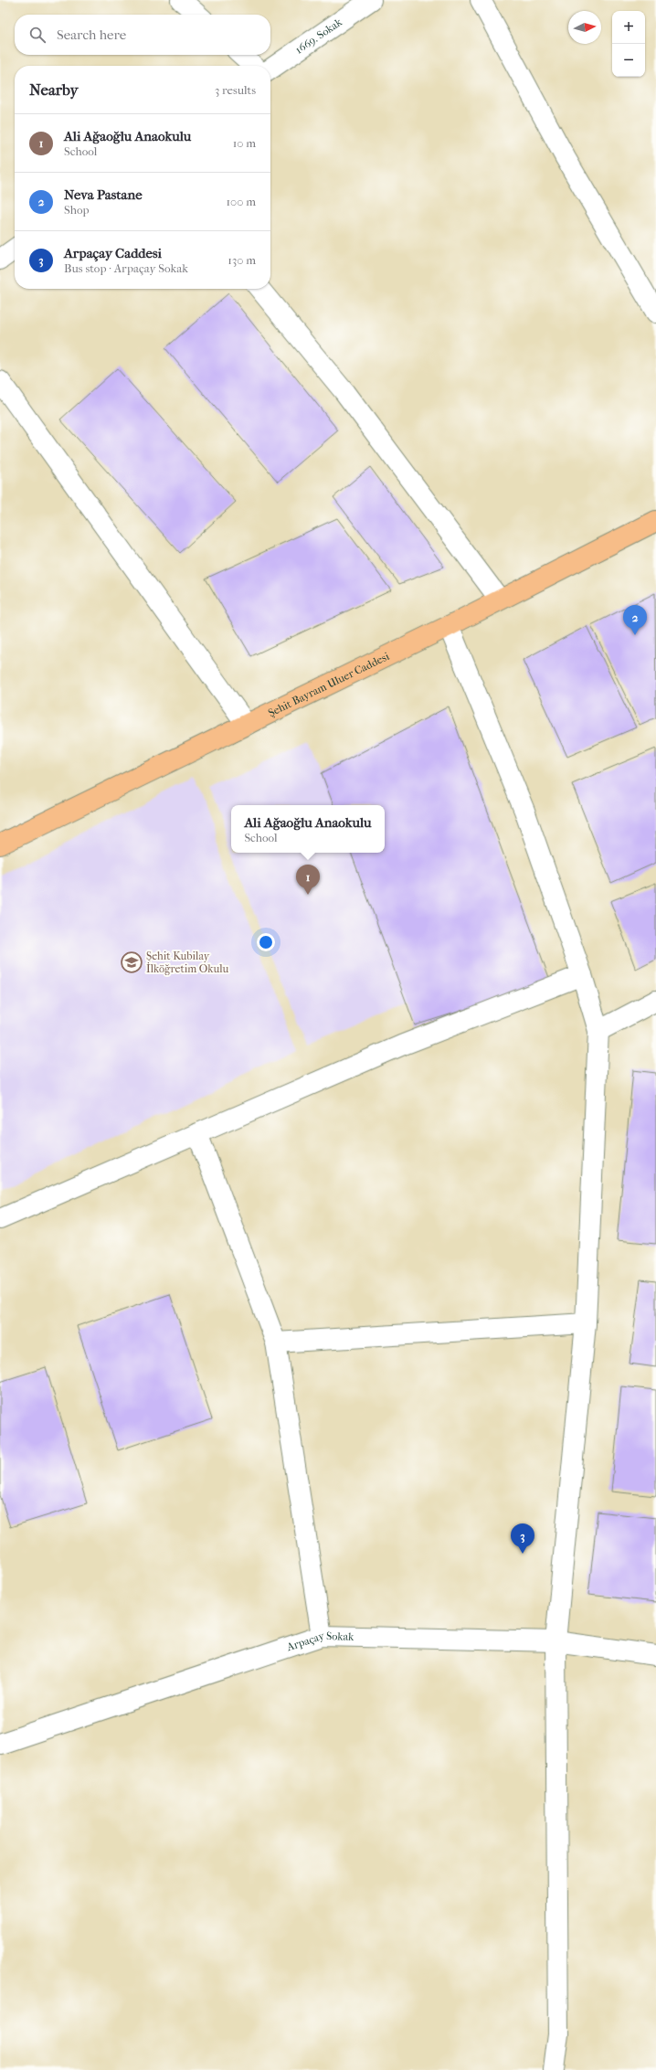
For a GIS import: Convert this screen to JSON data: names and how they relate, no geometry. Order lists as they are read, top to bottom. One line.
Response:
{"streets":{"main road":["Şehit Bayram Uluer Caddesi"],"street":["1669. Sokak","Arpaçay Sokak"]},"places":{"school or university":["Şehit Kubilay İlköğretim Okulu"]},"north":"right","page":{"map_buttons":["+","−"],"search":"Search here","heading":["Nearby","3 results"],"list":[{"mark":"1","name":"Ali Ağaoğlu Anaokulu","note":"School","value":"10 m"},{"mark":"2","name":"Neva Pastane","note":"Shop","value":"100 m"},{"mark":"3","name":"Arpaçay Caddesi","note":"Bus stop · Arpaçay Sokak","value":"130 m"}],"pins":["2","1","3"],"popup":["Ali Ağaoğlu Anaokulu","School"]}}
